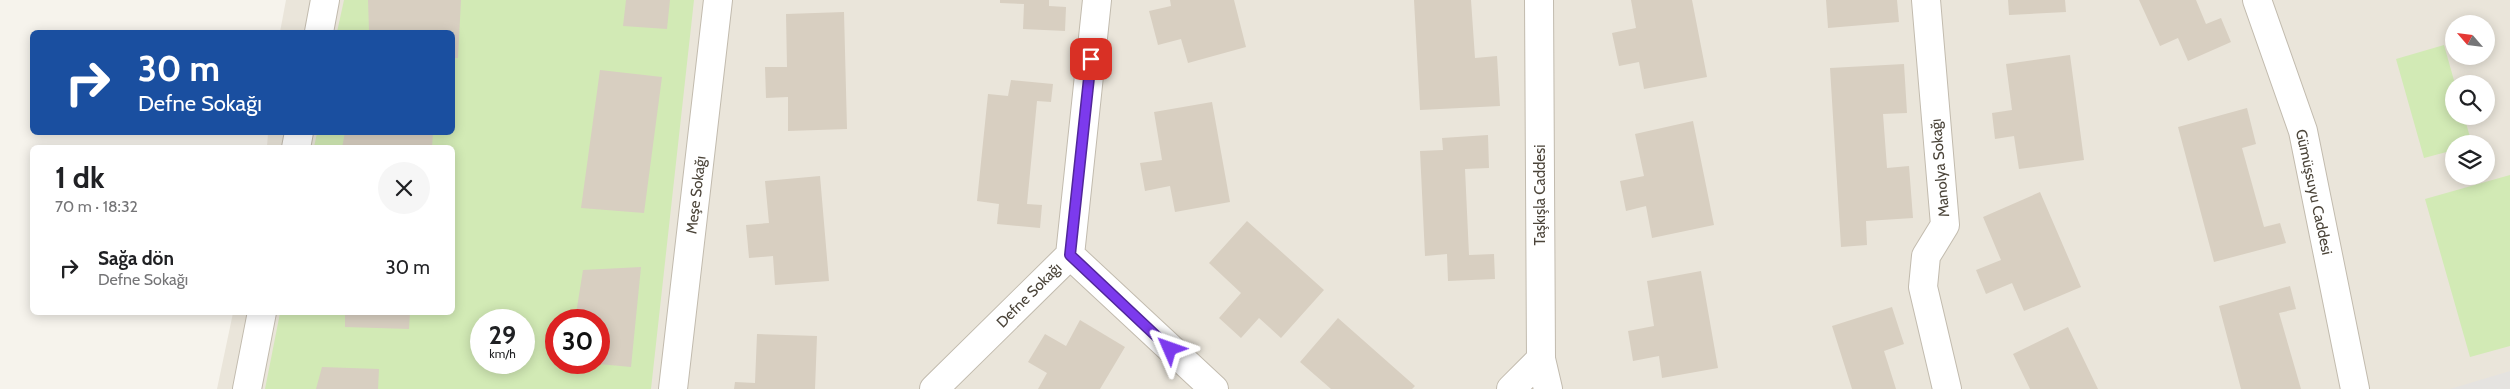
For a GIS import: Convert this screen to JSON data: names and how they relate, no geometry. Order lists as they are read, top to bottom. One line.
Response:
{"streets":{"street":["Manolya Sokağı","Gümüşsuyu Caddesi","Meşe Sokağı","Taşkışla Caddesi","Defne Sokağı"]},"north":"top left","page":{"turn":["30 m","Defne Sokağı"],"heading":["1 dk","70 m · 18:32"],"list":[{"name":"Sağa dön","note":"Defne Sokağı","value":"30 m"}],"speed":"29 km/h","limit":"30"}}
